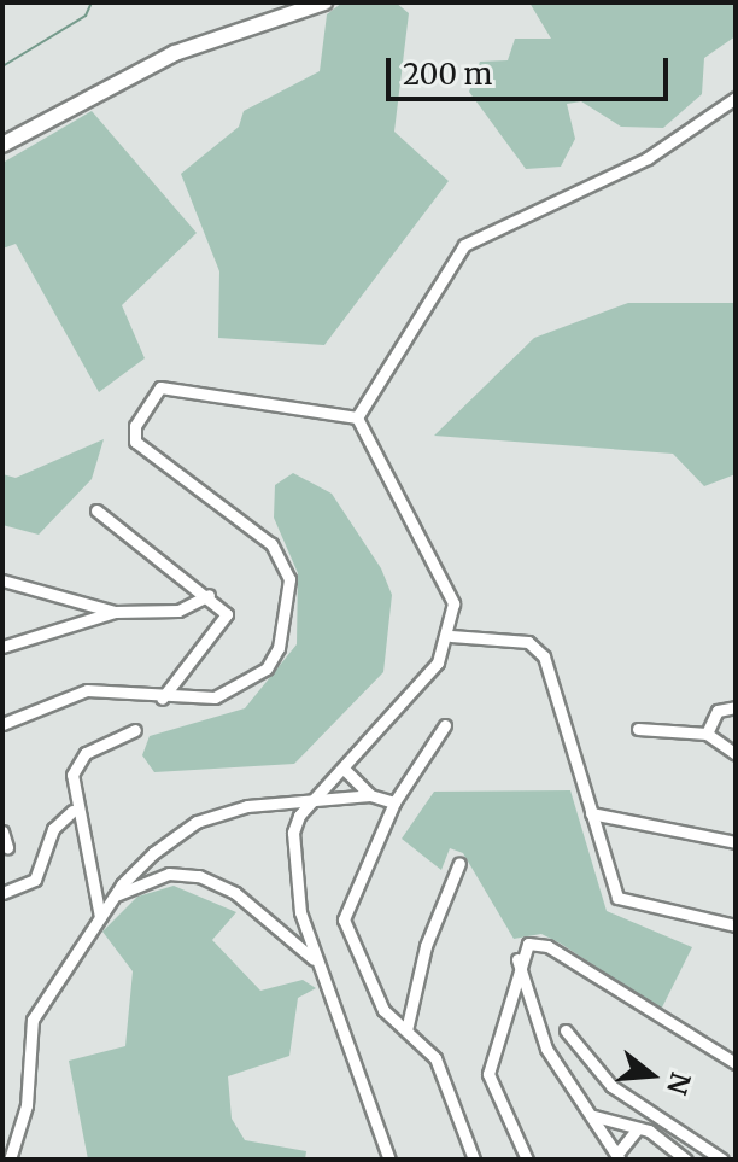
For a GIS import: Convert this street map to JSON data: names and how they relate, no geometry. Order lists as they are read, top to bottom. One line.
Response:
{"scale_bar":"200 m","north":"right"}
